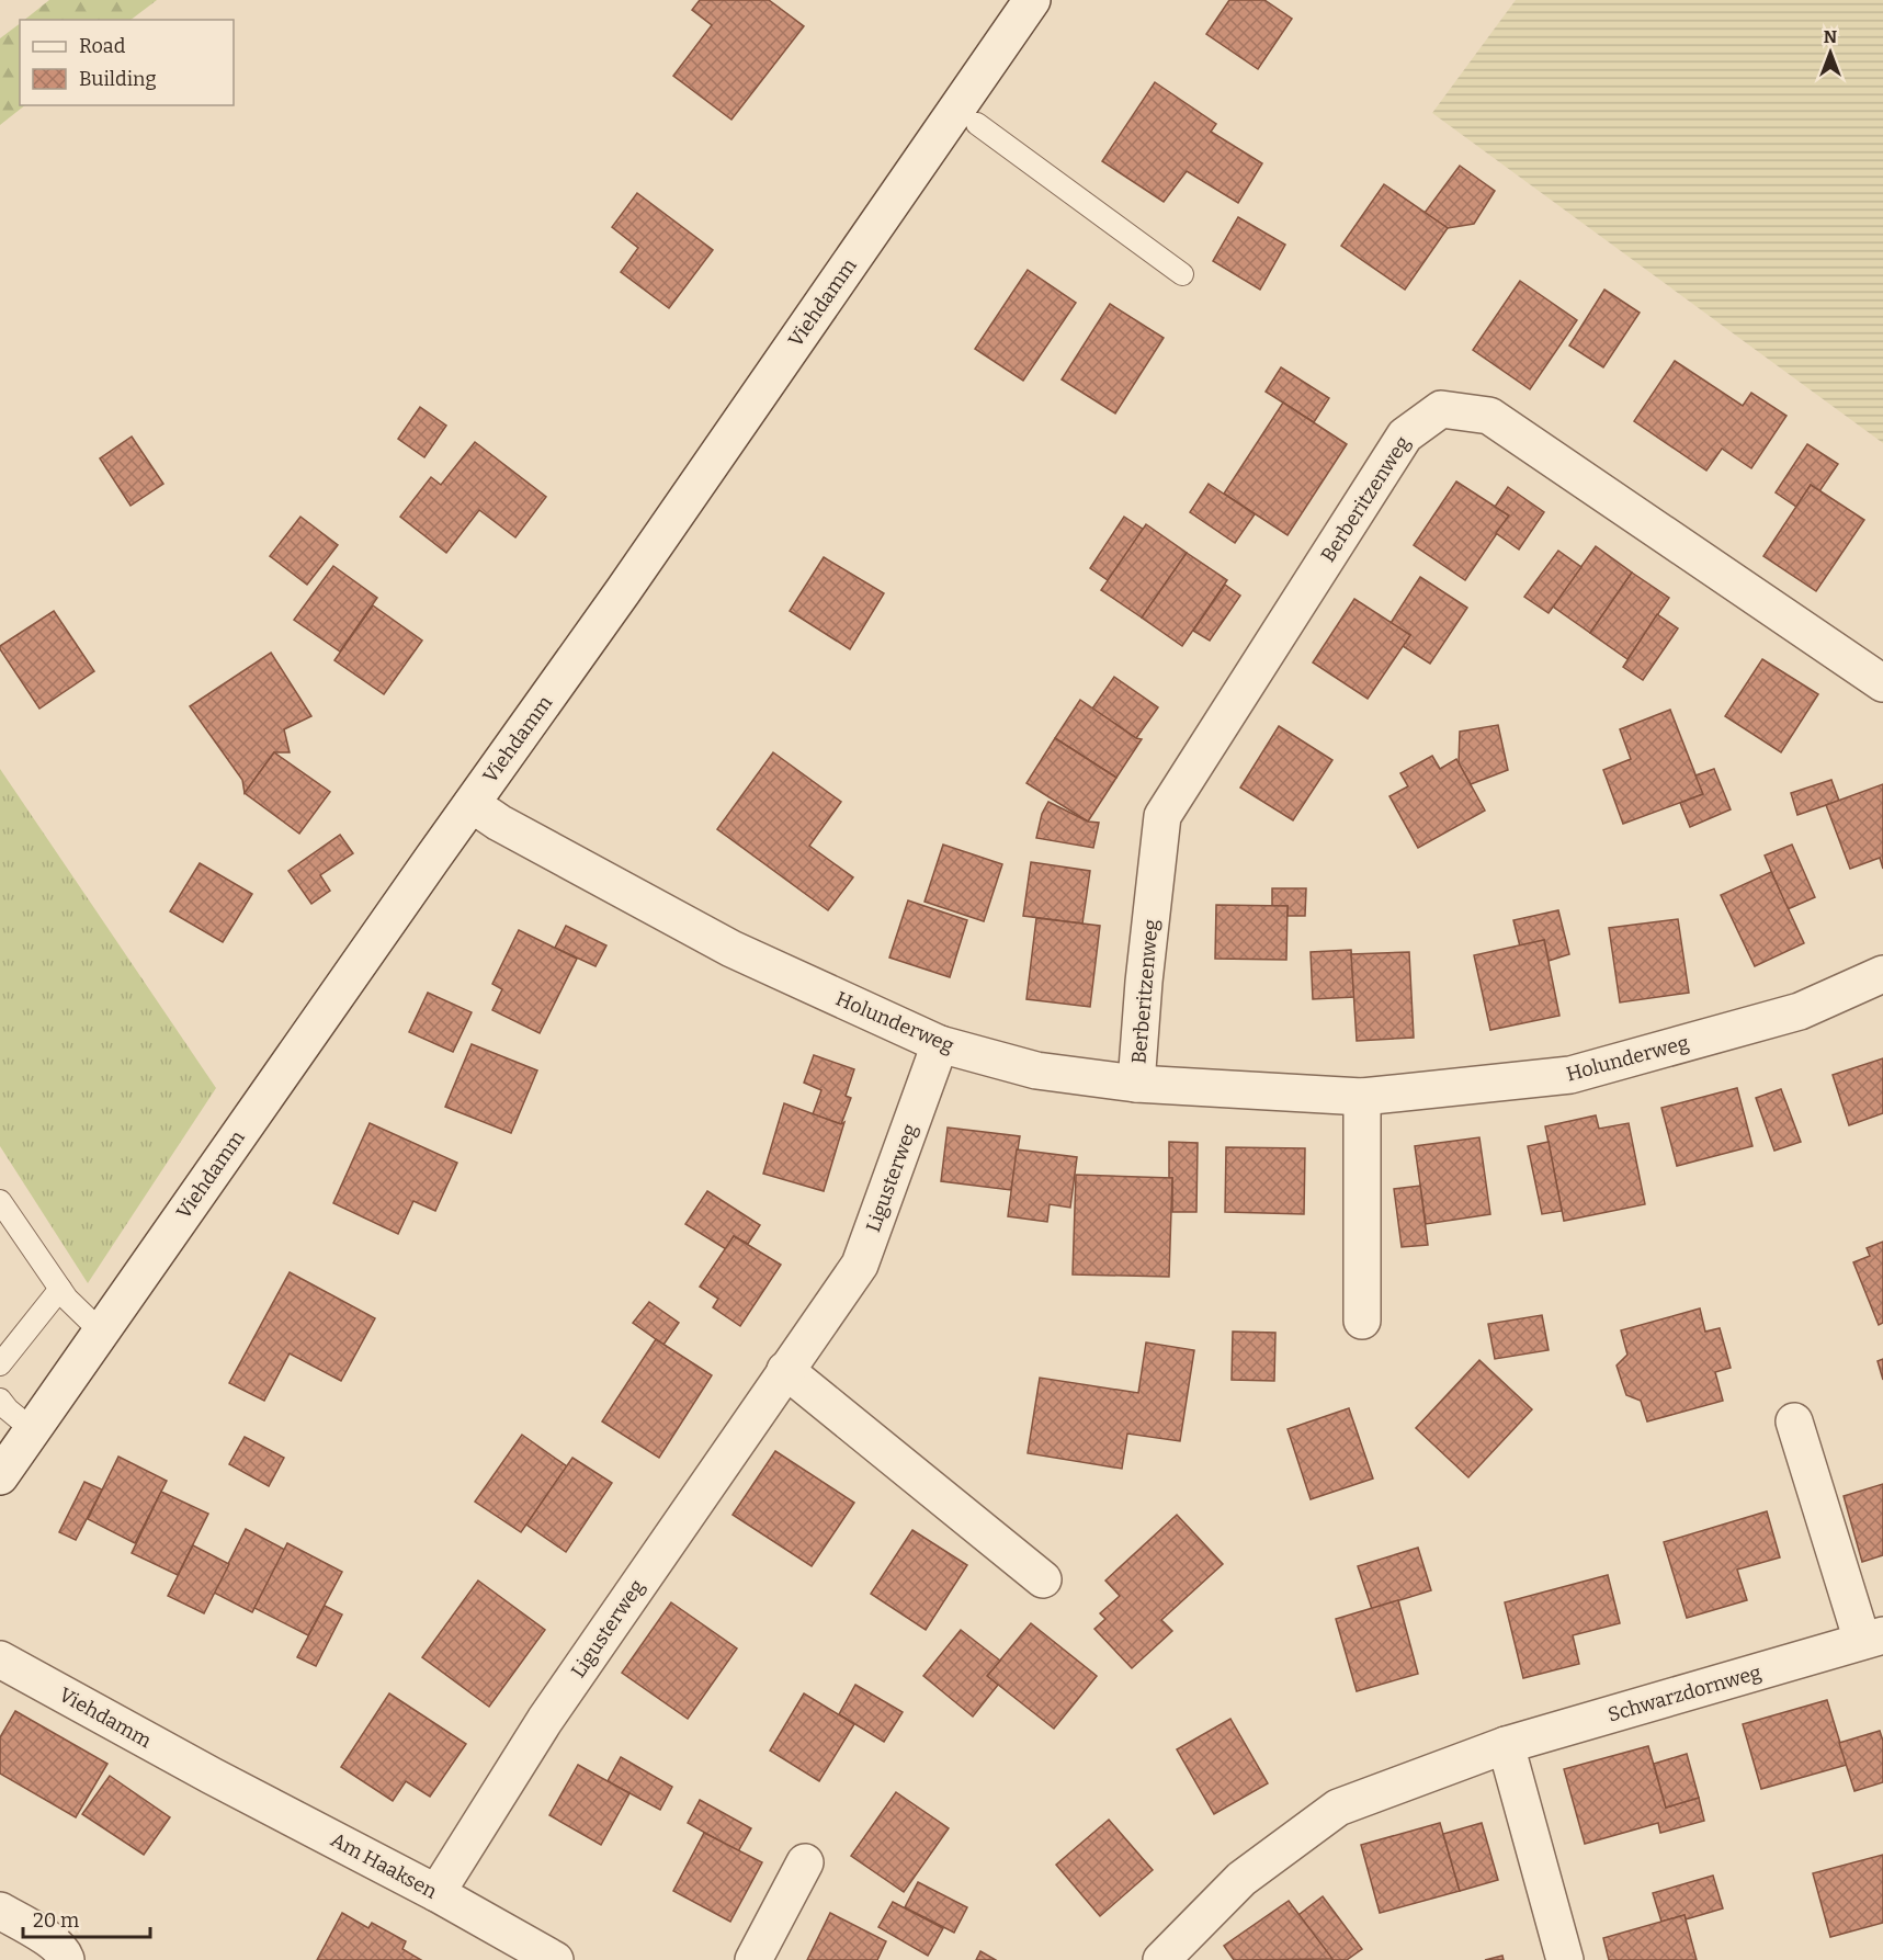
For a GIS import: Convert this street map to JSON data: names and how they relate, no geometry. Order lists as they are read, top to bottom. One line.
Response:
{"streets":{"street":["Viehdamm","Berberitzenweg","Holunderweg","Ligusterweg","Schwarzdornweg","Am Haaksen"]},"crossings":[["Viehdamm","Holunderweg"],["Viehdamm","Am Haaksen"],["Berberitzenweg","Holunderweg"],["Holunderweg","Ligusterweg"],["Ligusterweg","Am Haaksen"]],"legend":["Road","Building"],"scale_bar":"20 m","north":"top"}
